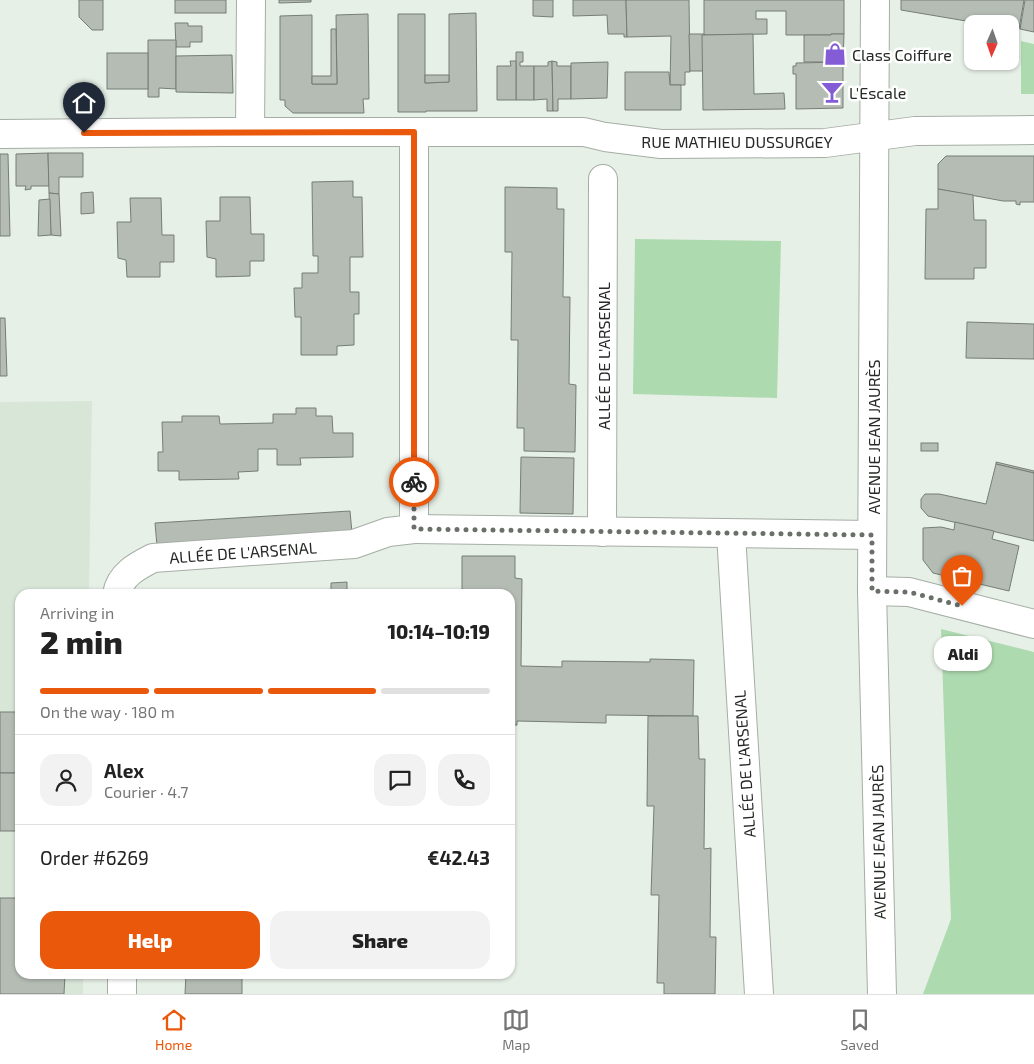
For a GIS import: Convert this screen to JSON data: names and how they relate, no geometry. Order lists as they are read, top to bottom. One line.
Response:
{"streets":{"street":["RUE MATHIEU DUSSURGEY","ALLÉE DE L'ARSENAL","AVENUE JEAN JAURÈS"]},"crossings":[["RUE MATHIEU DUSSURGEY","AVENUE JEAN JAURÈS"],["ALLÉE DE L'ARSENAL","AVENUE JEAN JAURÈS"]],"places":{"shop":["Class Coiffure"],"bar":["L'Escale"],"other":["Aldi"]},"north":"bottom","page":{"heading":["2 min","Arriving in","10:14–10:19"],"panel":["Alex","Courier · 4.7","Order #6269","€42.43"],"bubble":"Aldi","bar":"On the way · 180 m","buttons":["Help","Share"],"tabs":["Home","Map","Saved"]}}
